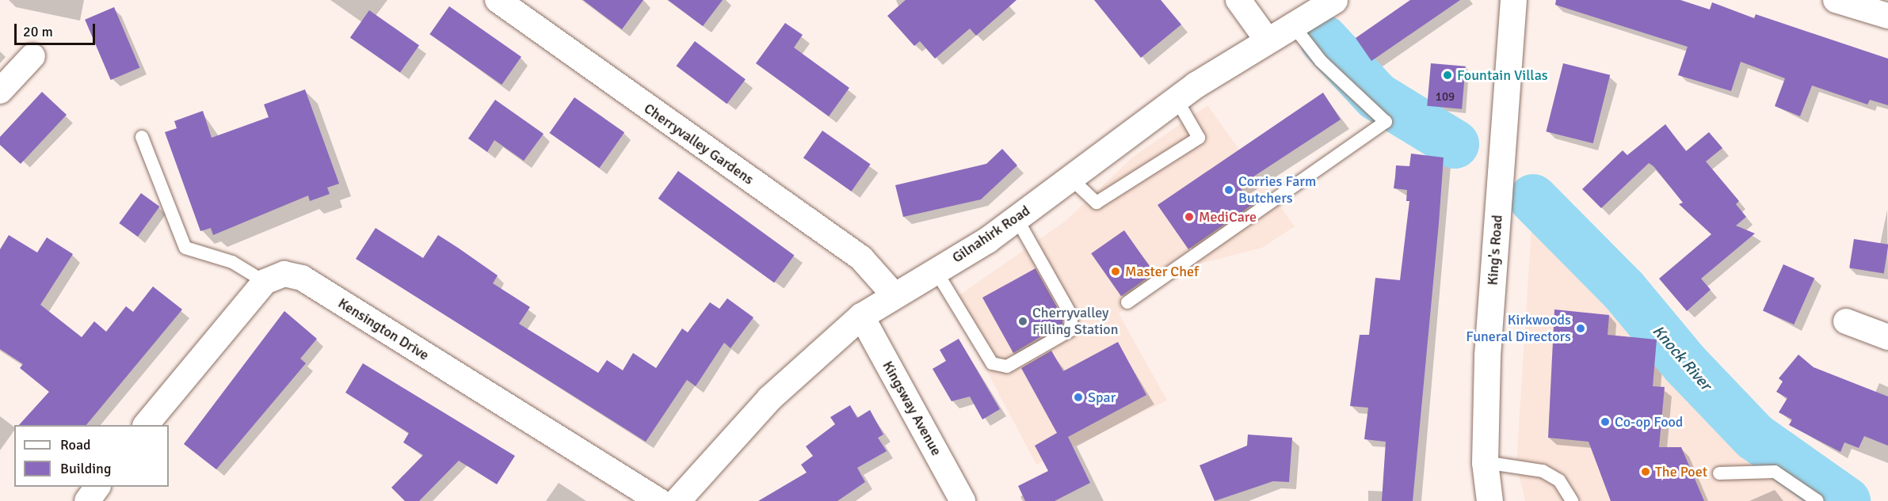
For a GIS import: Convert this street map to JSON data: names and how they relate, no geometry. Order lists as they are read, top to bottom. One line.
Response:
{"streets":{"street":["Cherryvalley Gardens","Gilnahirk Road","King's Road","Kensington Drive","Kingsway Avenue"]},"crossings":[["Cherryvalley Gardens","Gilnahirk Road"],["Gilnahirk Road","Kingsway Avenue"]],"water":["Knock River"],"places":["Fountain Villas","Corries Farm Butchers","MediCare","Master Chef","Cherryvalley Filling Station","Kirkwoods Funeral Directors","Spar","Co-op Food","The Poet"],"house_numbers":["109"],"legend":["Road","Building"],"scale_bar":"20 m"}
